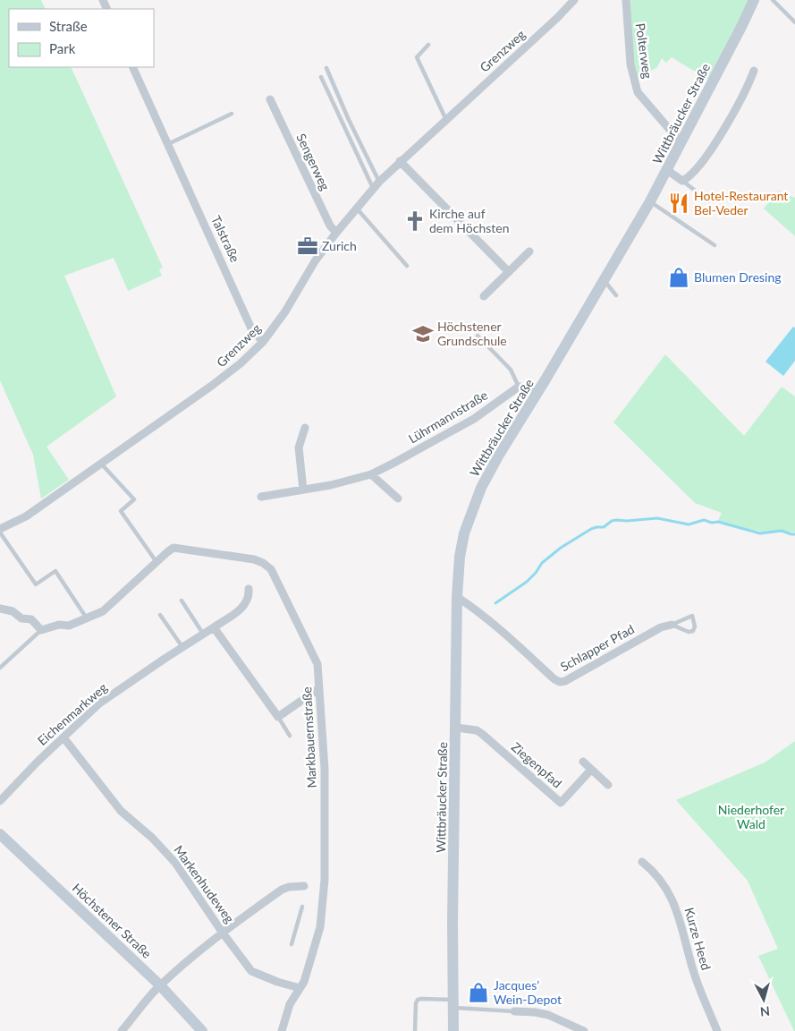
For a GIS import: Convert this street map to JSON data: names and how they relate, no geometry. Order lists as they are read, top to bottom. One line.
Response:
{"streets":{"main road":["Wittbräucker Straße","Höchstener Straße"],"street":["Grenzweg","Polterweg","Sengerweg","Talstraße","Lührmannstraße","Schlapper Pfad","Eichenmarkweg","Markbauernstraße","Ziegenpfad","Markenhudeweg","Kurze Heed"]},"crossings":[["Grenzweg","Sengerweg"],["Grenzweg","Talstraße"],["Polterweg","Wittbräucker Straße"],["Wittbräucker Straße","Schlapper Pfad"],["Wittbräucker Straße","Ziegenpfad"],["Eichenmarkweg","Markenhudeweg"],["Markbauernstraße","Markenhudeweg"]],"parks":["Niederhofer Wald"],"places":{"restaurant":["Hotel-Restaurant Bel-Veder"],"church":["Kirche auf dem Höchsten"],"office":["Zurich"],"shop":["Blumen Dresing","Jacques’ Wein-Depot"],"school or university":["Höchstener Grundschule"]},"legend":["Straße","Park"],"north":"bottom"}
